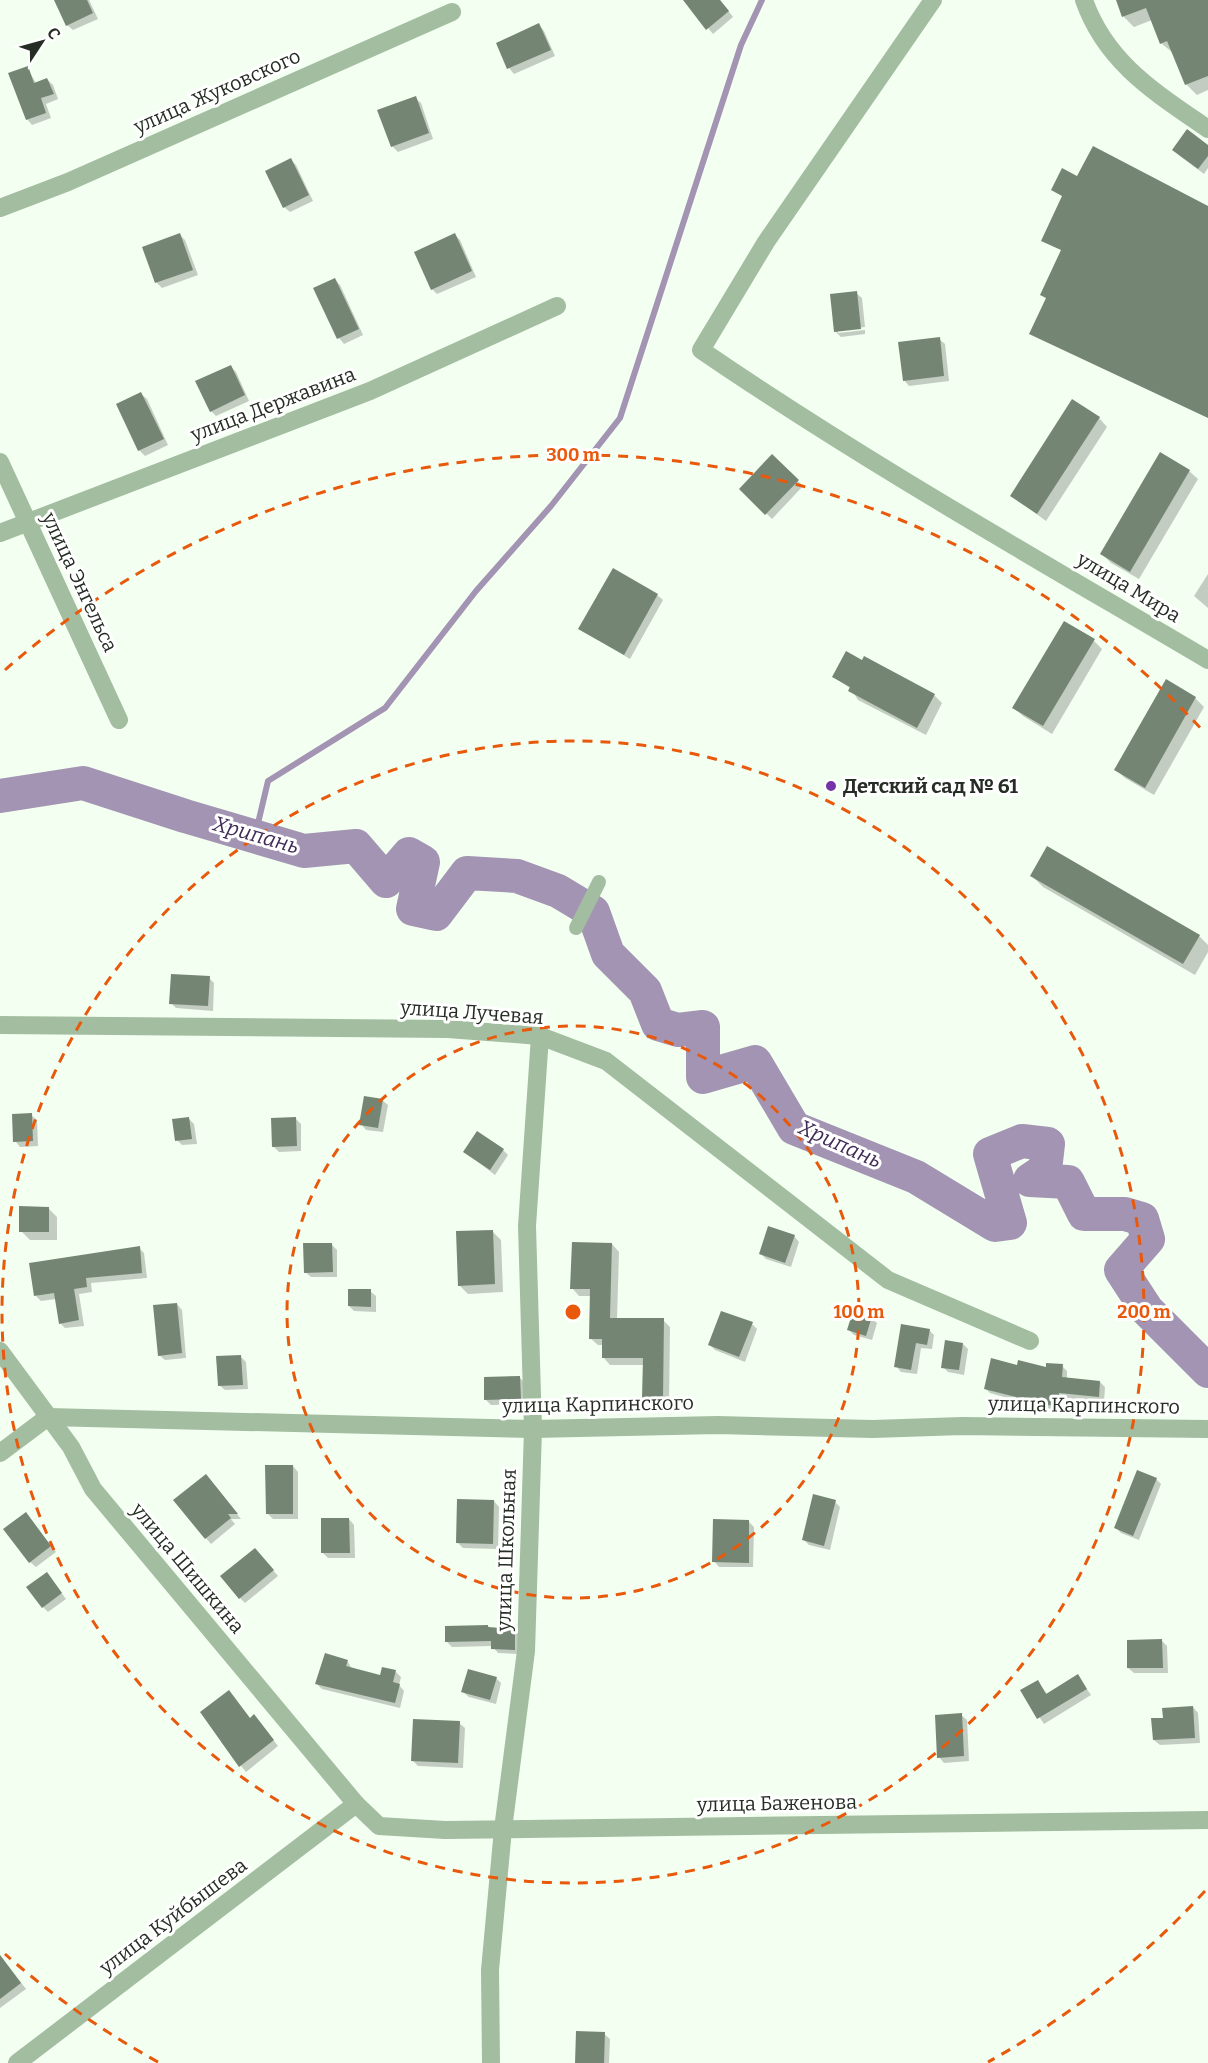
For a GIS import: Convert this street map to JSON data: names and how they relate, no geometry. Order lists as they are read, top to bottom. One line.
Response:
{"streets":{"street":["улица Жуковского","улица Державина","улица Энгельса","улица Мира","улица Лучевая","улица Карпинского","улица Школьная","улица Шишкина","улица Баженова","улица Куйбышева"]},"crossings":[["улица Державина","улица Энгельса"],["улица Лучевая","улица Школьная"],["улица Карпинского","улица Школьная"],["улица Карпинского","улица Шишкина"],["улица Школьная","улица Баженова"],["улица Шишкина","улица Баженова"],["улица Шишкина","улица Куйбышева"],["улица Баженова","улица Куйбышева"]],"water":["Хрипань"],"places":["Детский сад № 61"],"north":"top right","rings":["300 m","100 m","200 m"]}
